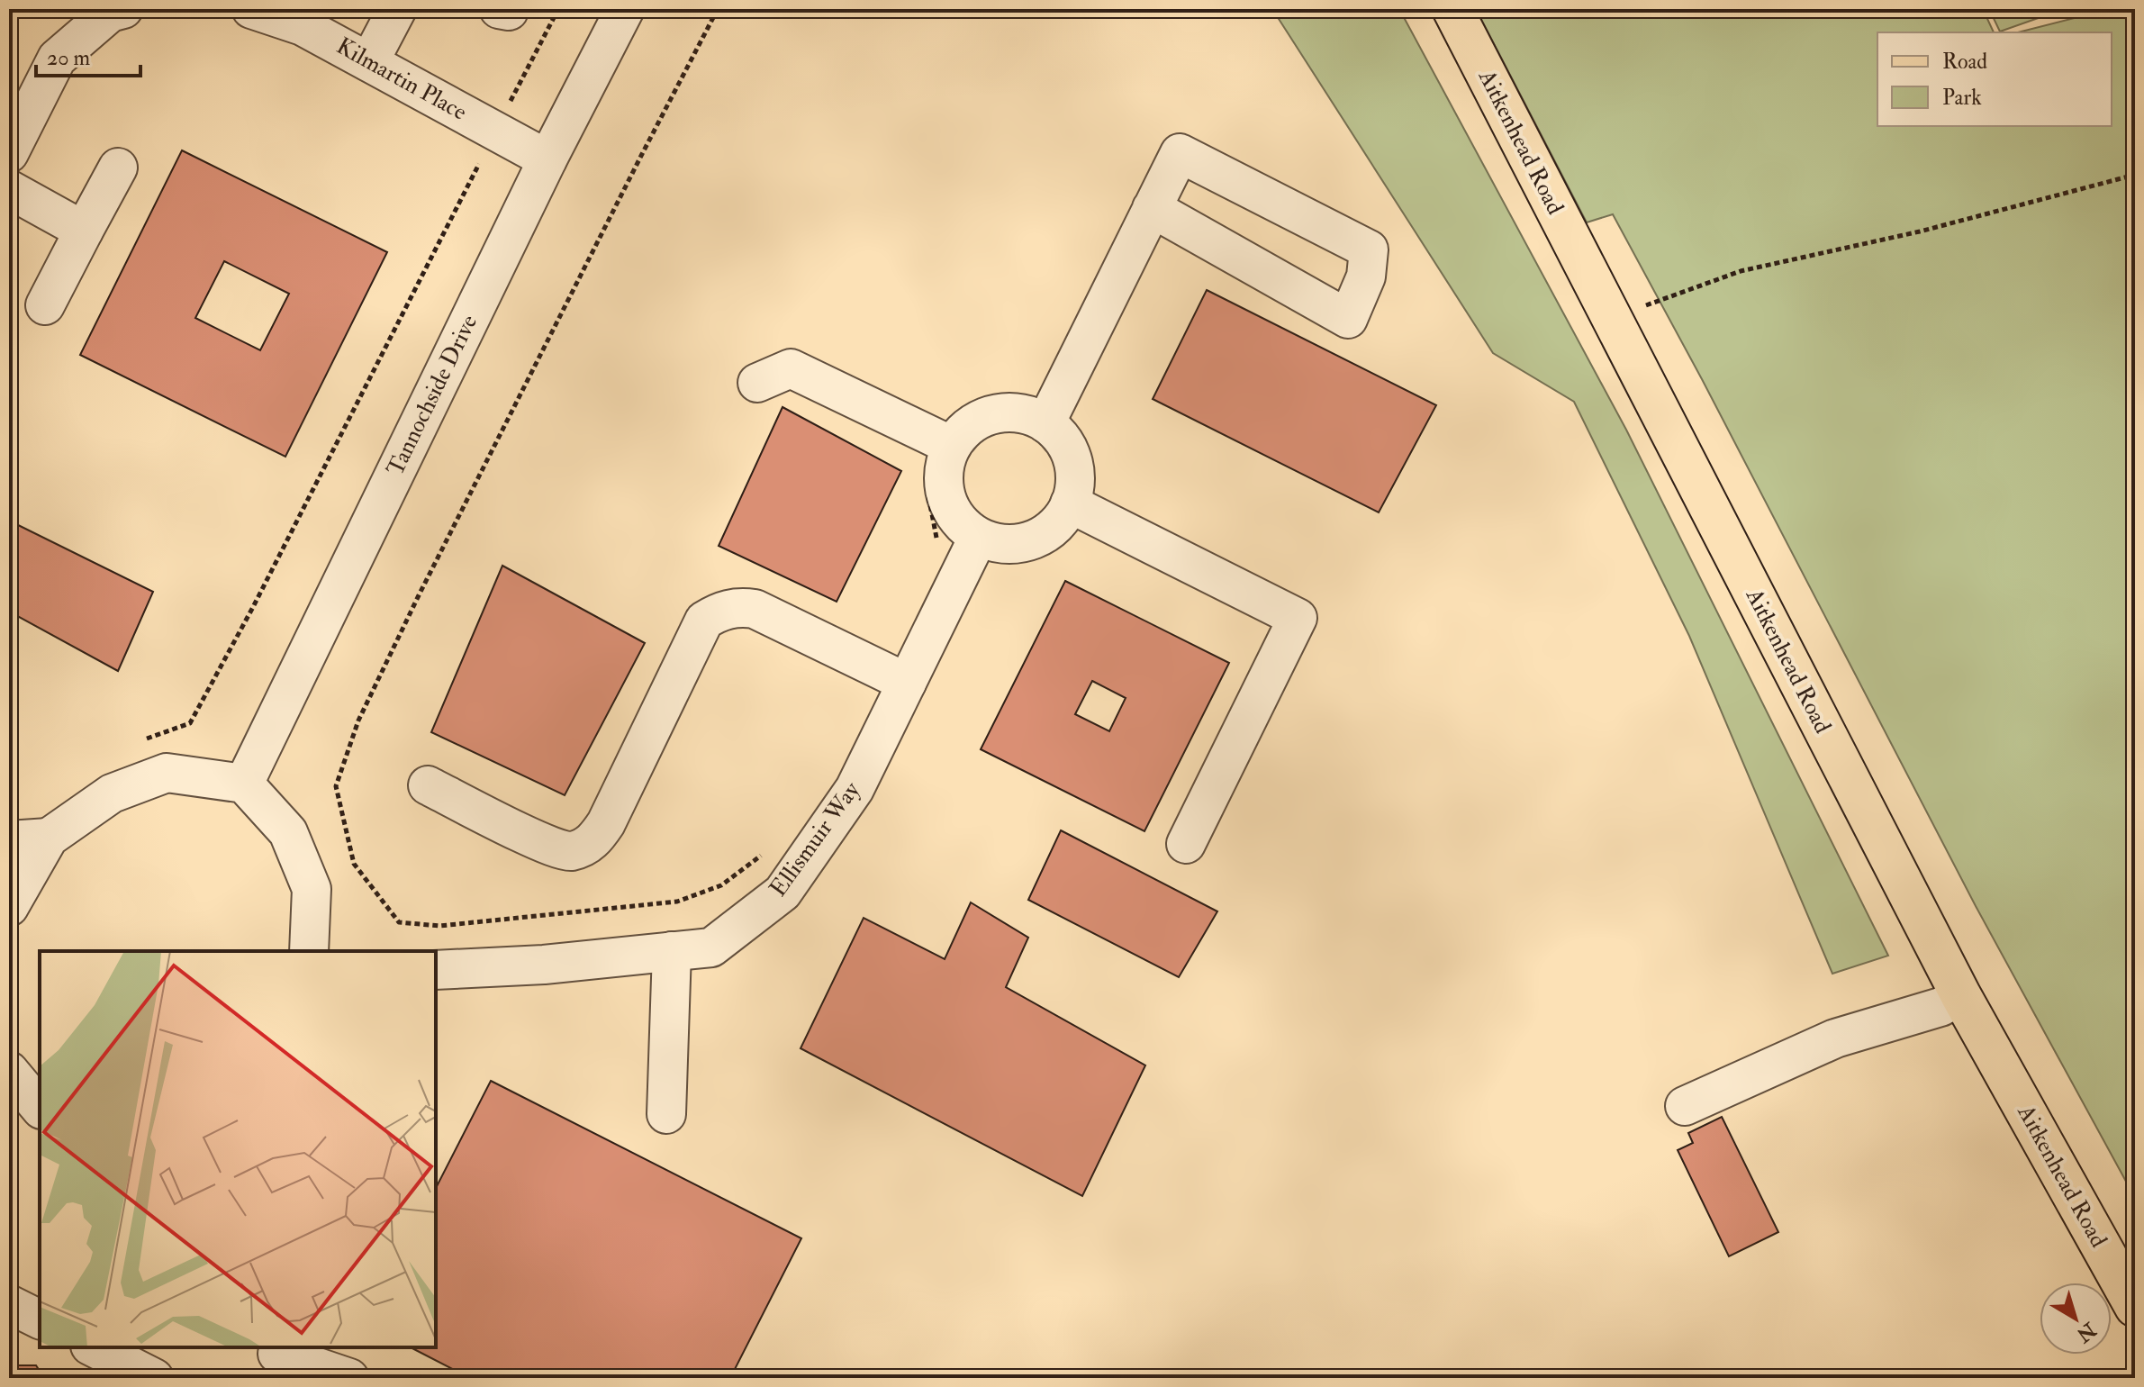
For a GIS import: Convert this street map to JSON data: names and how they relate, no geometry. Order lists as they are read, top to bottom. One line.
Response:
{"streets":{"main road":["Aitkenhead Road"],"street":["Kilmartin Place","Tannochside Drive","Ellismuir Way"]},"crossings":[["Kilmartin Place","Tannochside Drive"]],"legend":["Road","Park"],"scale_bar":"20 m","north":"bottom right"}
